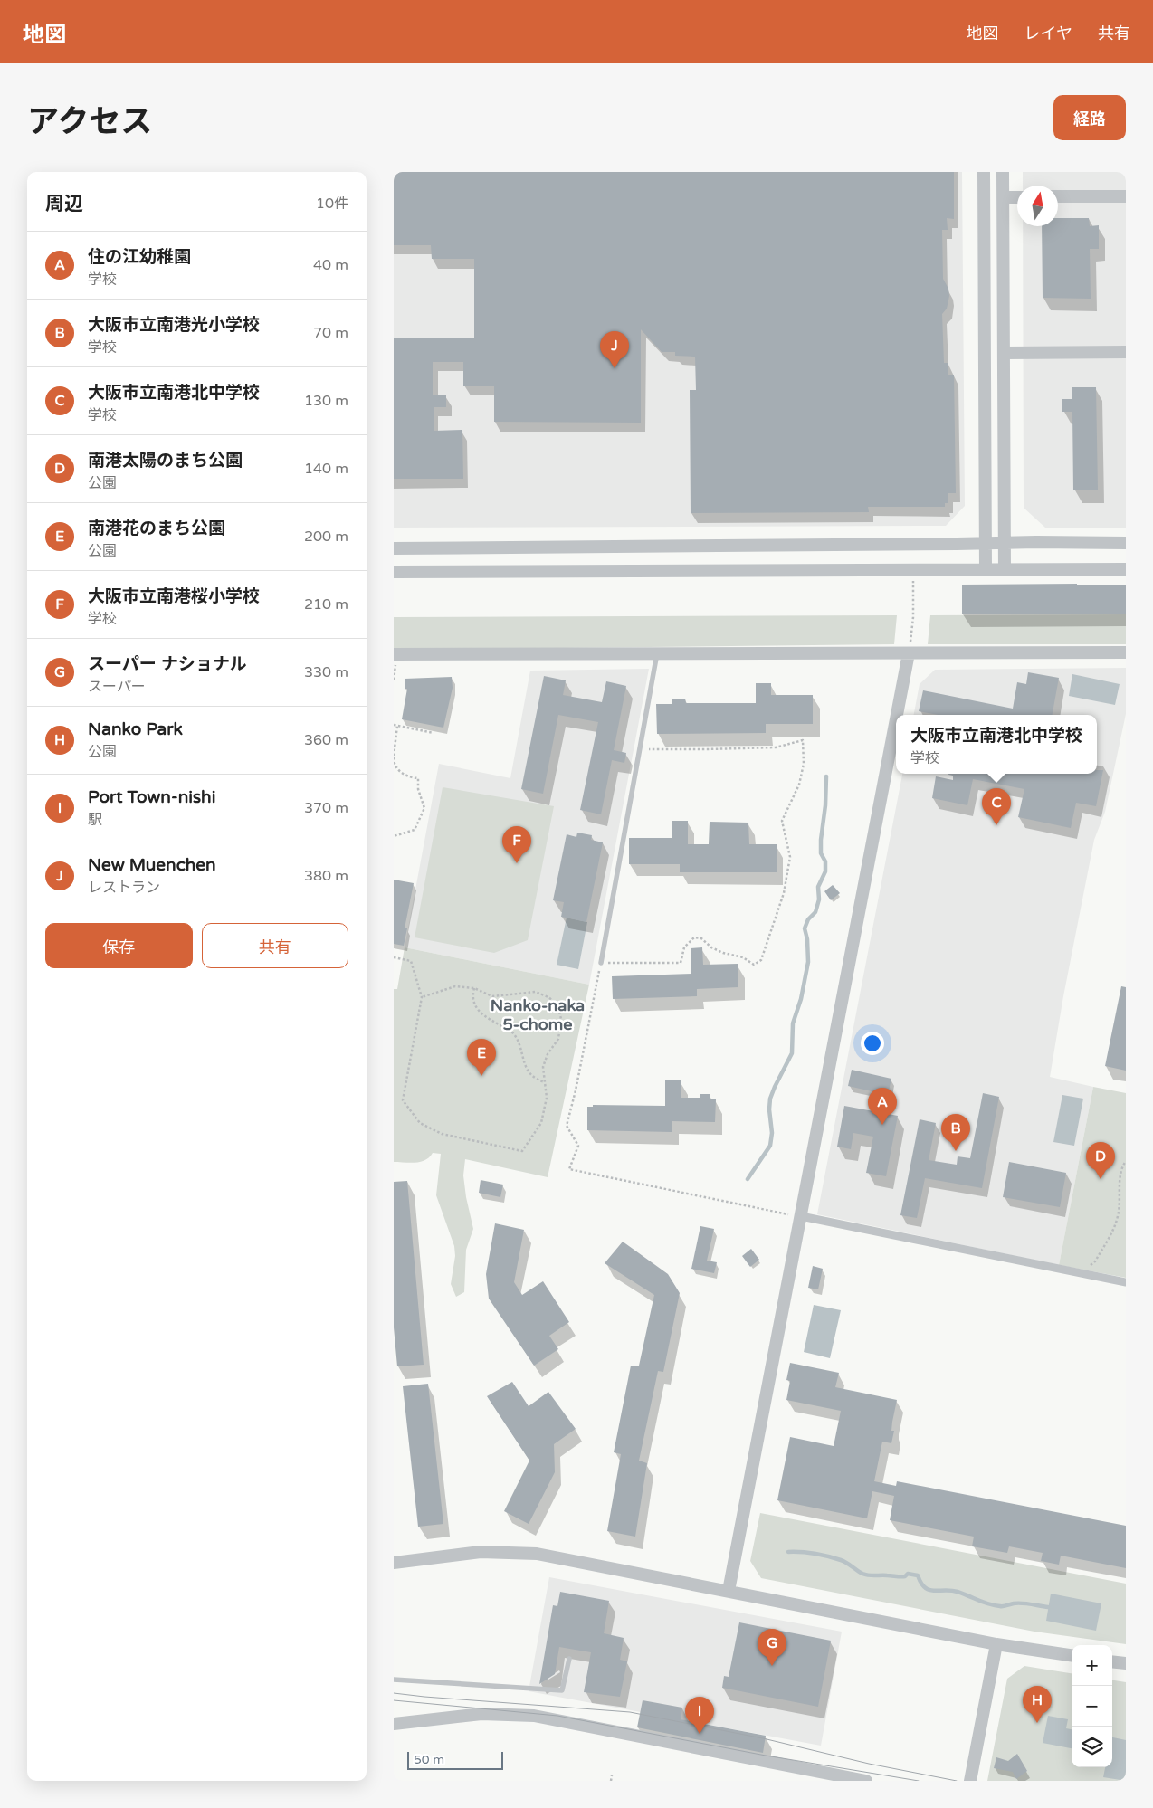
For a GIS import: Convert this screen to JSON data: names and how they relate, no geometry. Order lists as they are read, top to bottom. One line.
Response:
{"districts":["Nanko-naka 5-chome"],"scale_bar":"50 m","north":"top","page":{"header":"地図","nav":["地図","レイヤ","共有"],"title":"アクセス","buttons":["経路",["保存","共有"]],"heading":["周辺","10件"],"list":[{"mark":"A","name":"住の江幼稚園","note":"学校","value":"40 m"},{"mark":"B","name":"大阪市立南港光小学校","note":"学校","value":"70 m"},{"mark":"C","name":"大阪市立南港北中学校","note":"学校","value":"130 m"},{"mark":"D","name":"南港太陽のまち公園","note":"公園","value":"140 m"},{"mark":"E","name":"南港花のまち公園","note":"公園","value":"200 m"},{"mark":"F","name":"大阪市立南港桜小学校","note":"学校","value":"210 m"},{"mark":"G","name":"スーパー ナショナル","note":"スーパー","value":"330 m"},{"mark":"H","name":"Nanko Park","note":"公園","value":"360 m"},{"mark":"I","name":"Port Town-nishi","note":"駅","value":"370 m"},{"mark":"J","name":"New Muenchen","note":"レストラン","value":"380 m"}],"pins":["J","C","F","E","A","B","D","G","H","I"],"popup":["大阪市立南港北中学校","学校"],"map_buttons":["+","−"],"scale":"50 m"}}
